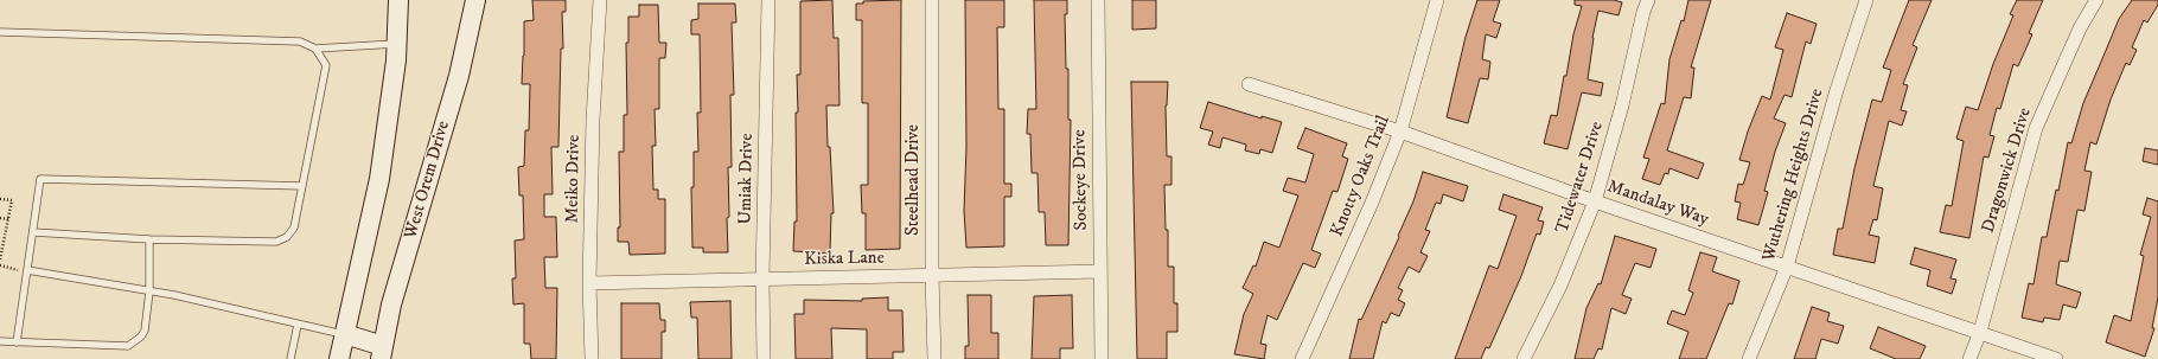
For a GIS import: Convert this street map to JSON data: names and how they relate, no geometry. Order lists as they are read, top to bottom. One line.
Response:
{"streets":{"main road":["West Orem Drive"],"street":["Dragonwick Drive","Wuthering Heights Drive","Knotty Oaks Trail","Tidewater Drive","Meiko Drive","Umiak Drive","Steelhead Drive","Sockeye Drive","Mandalay Way","Kiska Lane"]},"crossings":[["Dragonwick Drive","Mandalay Way"],["Wuthering Heights Drive","Mandalay Way"],["Knotty Oaks Trail","Mandalay Way"],["Tidewater Drive","Mandalay Way"],["Meiko Drive","Kiska Lane"],["Umiak Drive","Kiska Lane"],["Steelhead Drive","Kiska Lane"],["Sockeye Drive","Kiska Lane"]]}
